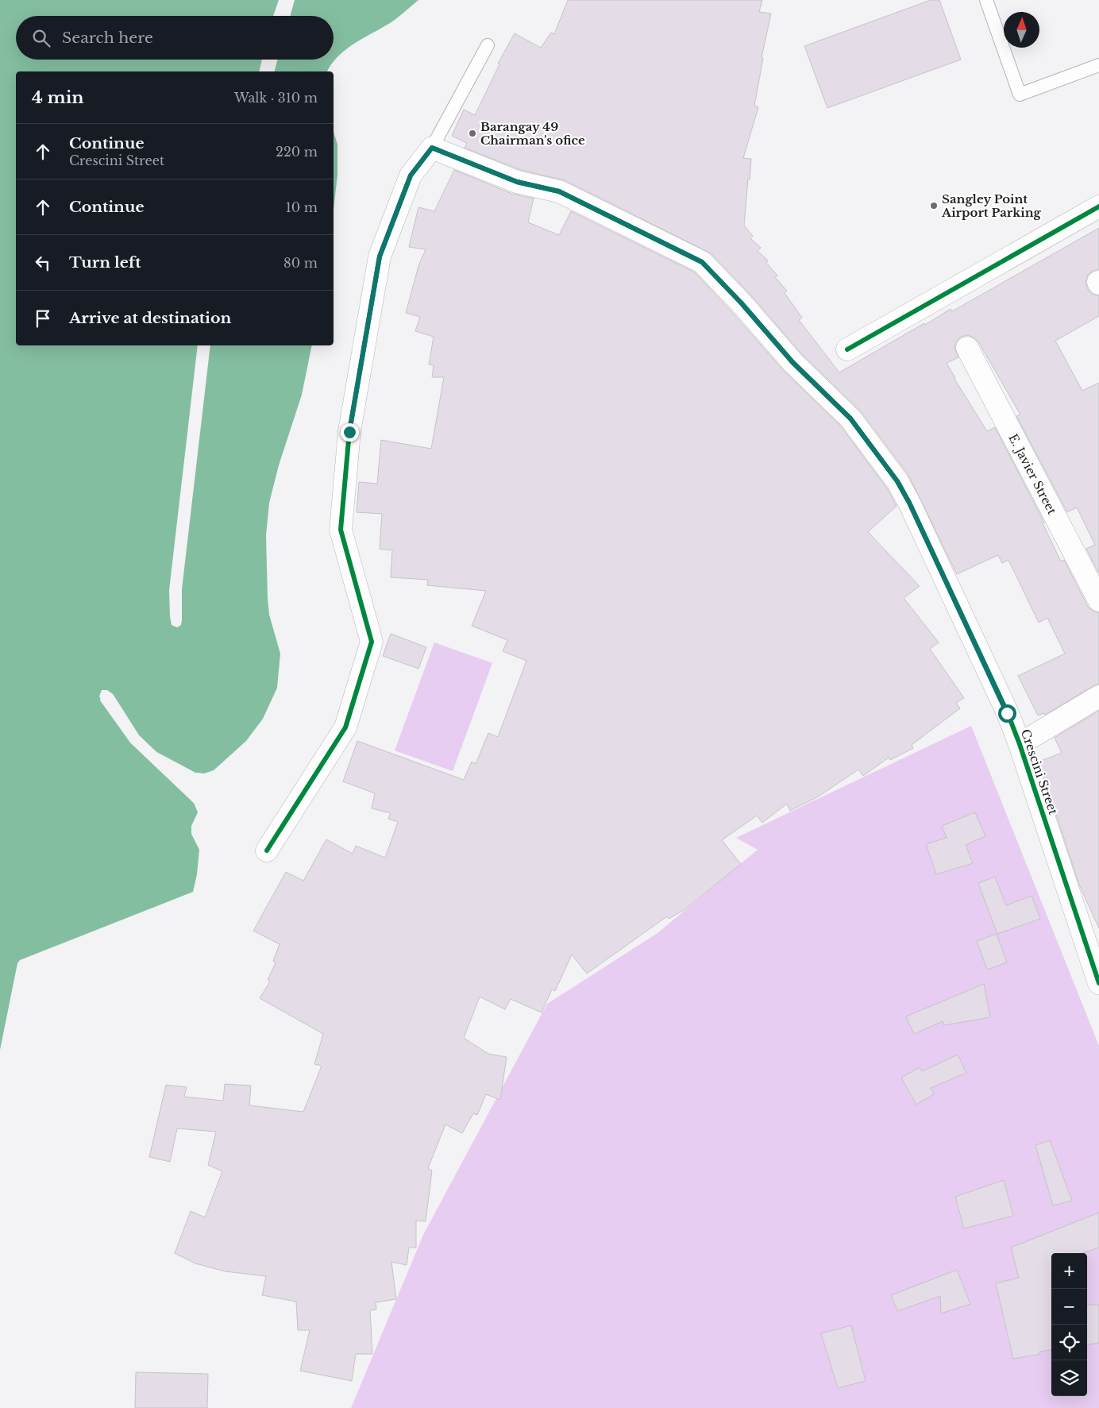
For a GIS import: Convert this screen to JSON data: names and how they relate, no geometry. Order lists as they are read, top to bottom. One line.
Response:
{"streets":{"street":["E. Javier Street","Crescini Street"]},"places":["Barangay 49 Chairman's ofice","Sangley Point Airport Parking"],"north":"top","page":{"search":"Search here","heading":["4 min","Walk · 310 m"],"list":[["Continue","Crescini Street","220 m"],["Continue","10 m"],["Turn left","80 m"],"Arrive at destination"],"map_buttons":["+","−"]}}
